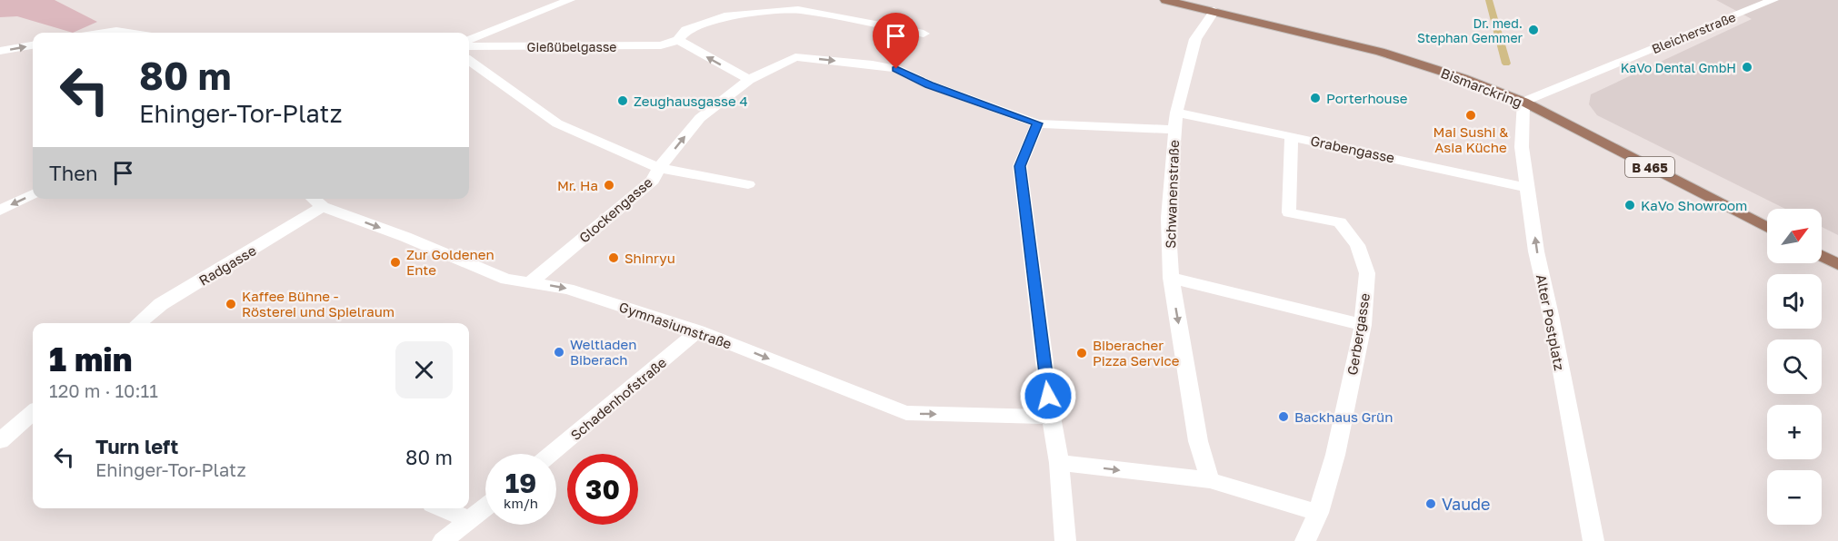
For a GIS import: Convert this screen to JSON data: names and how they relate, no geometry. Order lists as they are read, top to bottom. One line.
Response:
{"streets":{"main road":["Bismarckring","B 465"],"street":["Bleicherstraße","Gießübelgasse","Grabengasse","Schwanenstraße","Glockengasse","Radgasse","Alter Postplatz","Gymnasiumstraße","Gerbergasse","Schadenhofstraße"]},"crossings":[["Bleicherstraße","Bismarckring"],["Bleicherstraße","Alter Postplatz"],["Bismarckring","Schwanenstraße"],["Bismarckring","Alter Postplatz"],["Grabengasse","Schwanenstraße"],["Grabengasse","Alter Postplatz"],["Grabengasse","Gerbergasse"],["Schwanenstraße","Glockengasse"],["Glockengasse","Gymnasiumstraße"],["Radgasse","Gymnasiumstraße"],["Gymnasiumstraße","Schadenhofstraße"]],"one_way":["Glockengasse","Alter Postplatz","Gymnasiumstraße"],"places":["Dr. med. Stephan Gemmer","KaVo Dental GmbH","Porterhouse","Zeughausgasse 4","Mai Sushi & Asia Küche","Mr. Ha","KaVo Showroom","Shinryu","Zur Goldenen Ente","Kaffee Bühne - Rösterei und Spielraum","Weltladen Biberach","Biberacher Pizza Service","Backhaus Grün","Vaude"],"north":"top right","page":{"turn":["80 m","Ehinger-Tor-Platz"],"then":"Then","map_buttons":["+","−"],"heading":["1 min","120 m · 10:11"],"list":[{"name":"Turn left","note":"Ehinger-Tor-Platz","value":"80 m"}],"speed":"19 km/h","limit":"30"}}
